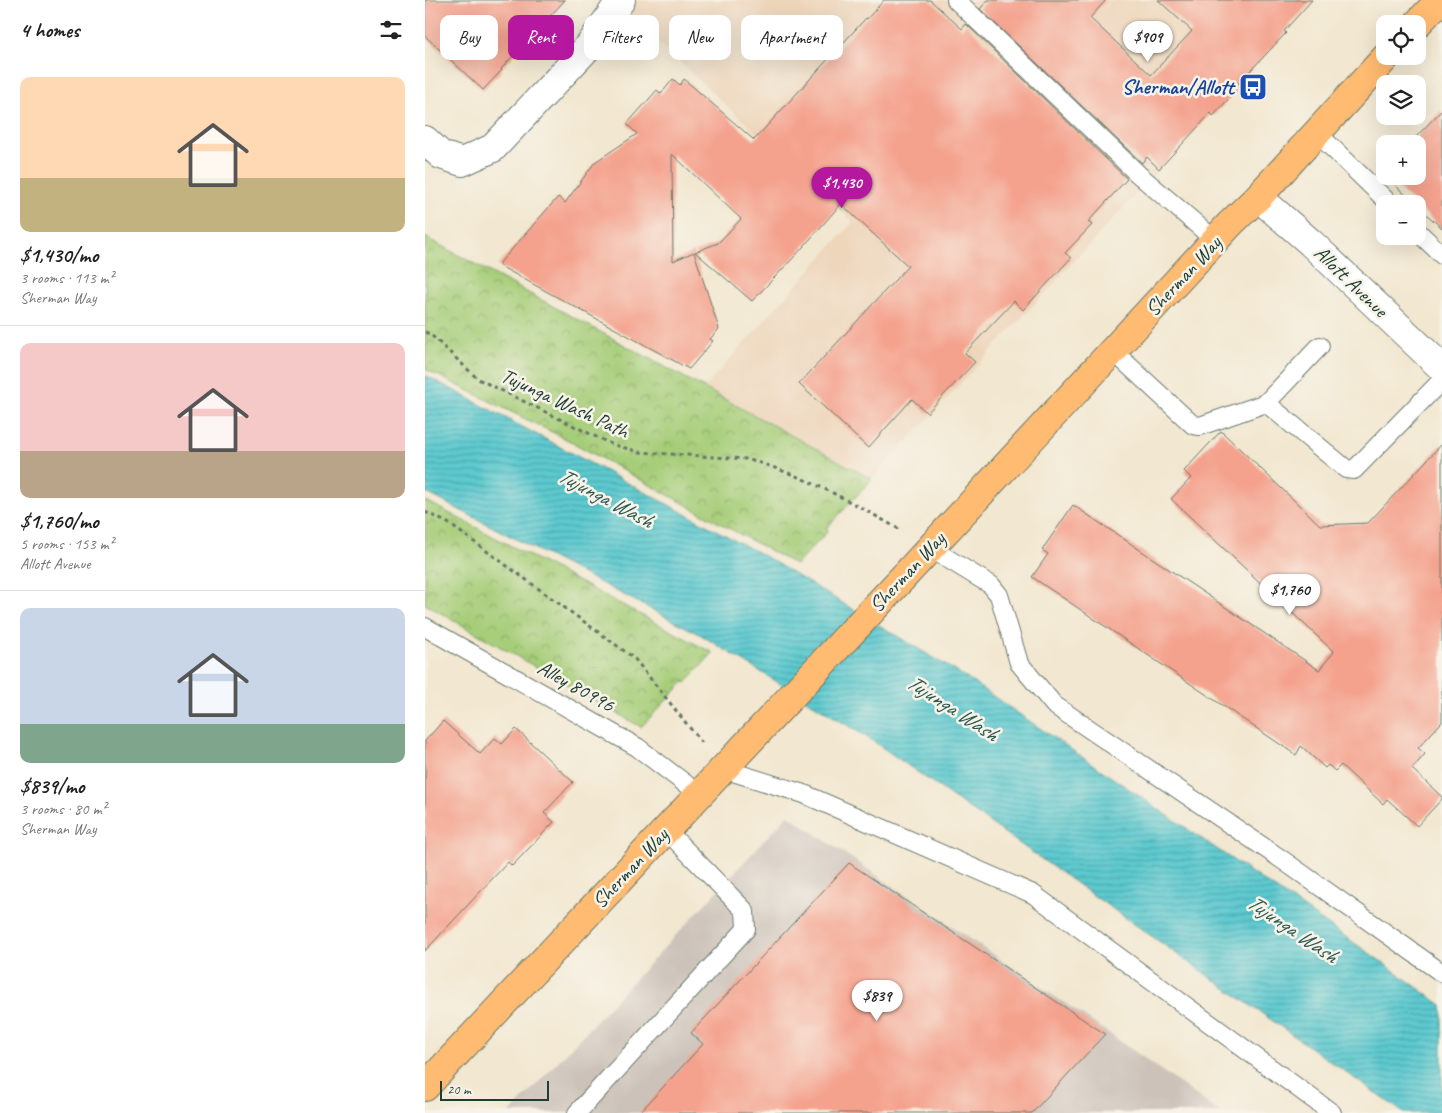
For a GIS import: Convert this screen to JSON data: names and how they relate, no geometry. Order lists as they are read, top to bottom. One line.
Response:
{"streets":{"main road":["Sherman Way"],"street":["Allott Avenue"],"lane":["Alley 80996"],"path":["Tujunga Wash Path"]},"crossings":[["Sherman Way","Allott Avenue"],["Sherman Way","Tujunga Wash Path"],["Sherman Way","Alley 80996"]],"water":["Tujunga Wash"],"places":{"bus stop":["Sherman/Allott"]},"scale_bar":"20 m","page":{"heading":"4 homes","map_buttons":["+","−"],"chip":["Buy","Rent","Filters","New","Apartment"],"price":["$909","$1,430","$1,760","$839"],"list":[{"name":"$1,430/mo","note":"3 rooms · 113 m² · Sherman Way"},{"name":"$1,760/mo","note":"5 rooms · 153 m² · Allott Avenue"},{"name":"$839/mo","note":"3 rooms · 80 m² · Sherman Way"}],"scale":"20 m"}}
